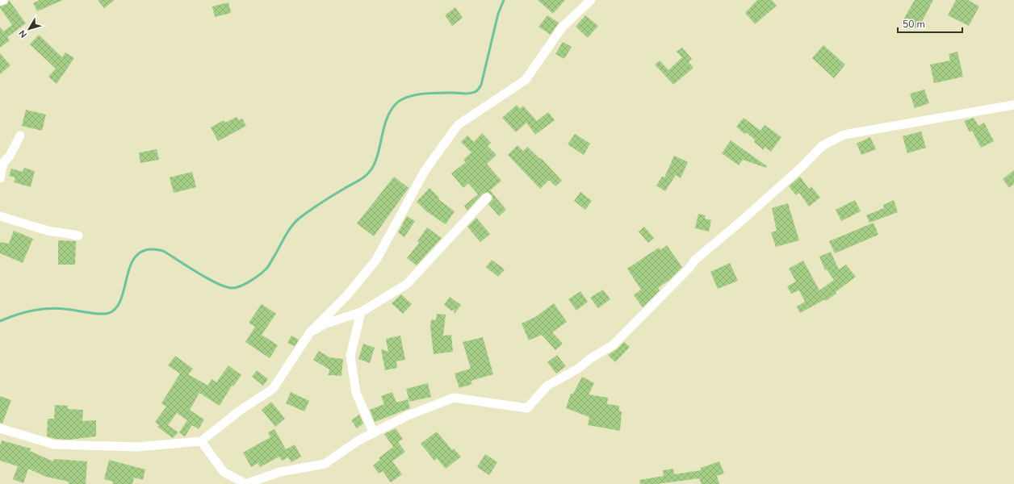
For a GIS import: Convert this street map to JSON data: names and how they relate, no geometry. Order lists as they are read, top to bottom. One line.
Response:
{"scale_bar":"50 m","north":"bottom left"}
